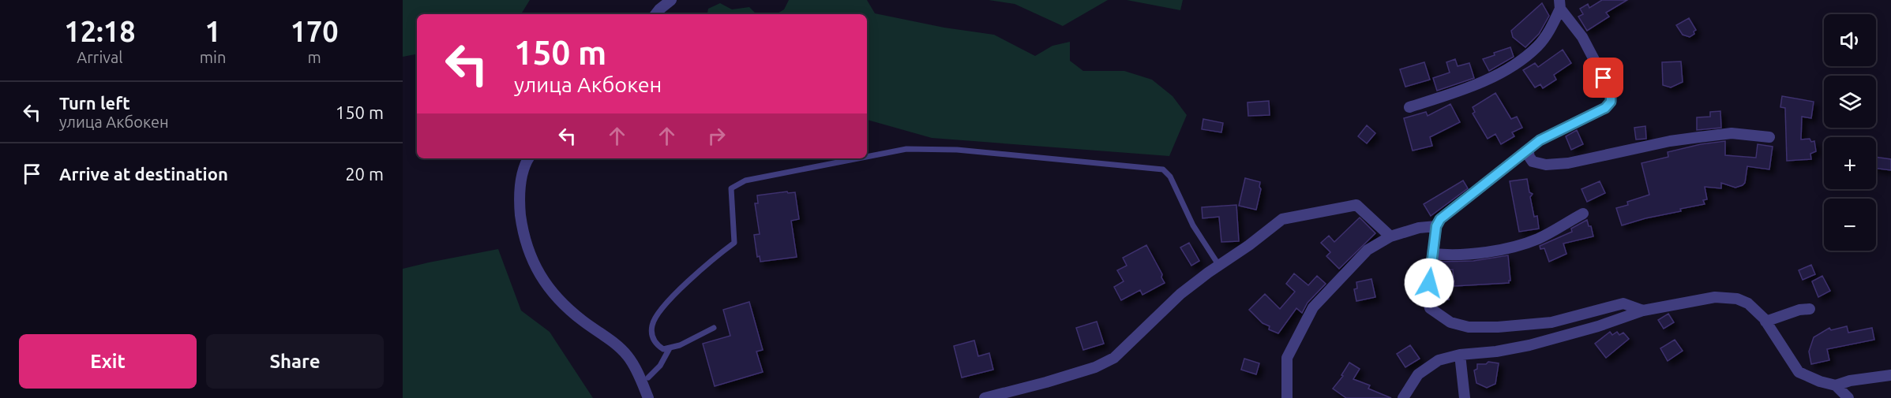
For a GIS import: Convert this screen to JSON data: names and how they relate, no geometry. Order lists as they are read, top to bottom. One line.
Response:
{"page":{"eta":["12:18","Arrival","1","min","170","m"],"map_buttons":["+","−"],"turn":["150 m","улица Акбокен"],"list":[{"name":"Turn left","note":"улица Акбокен","value":"150 m"},{"name":"Arrive at destination","value":"20 m"}],"buttons":["Exit","Share"]}}
